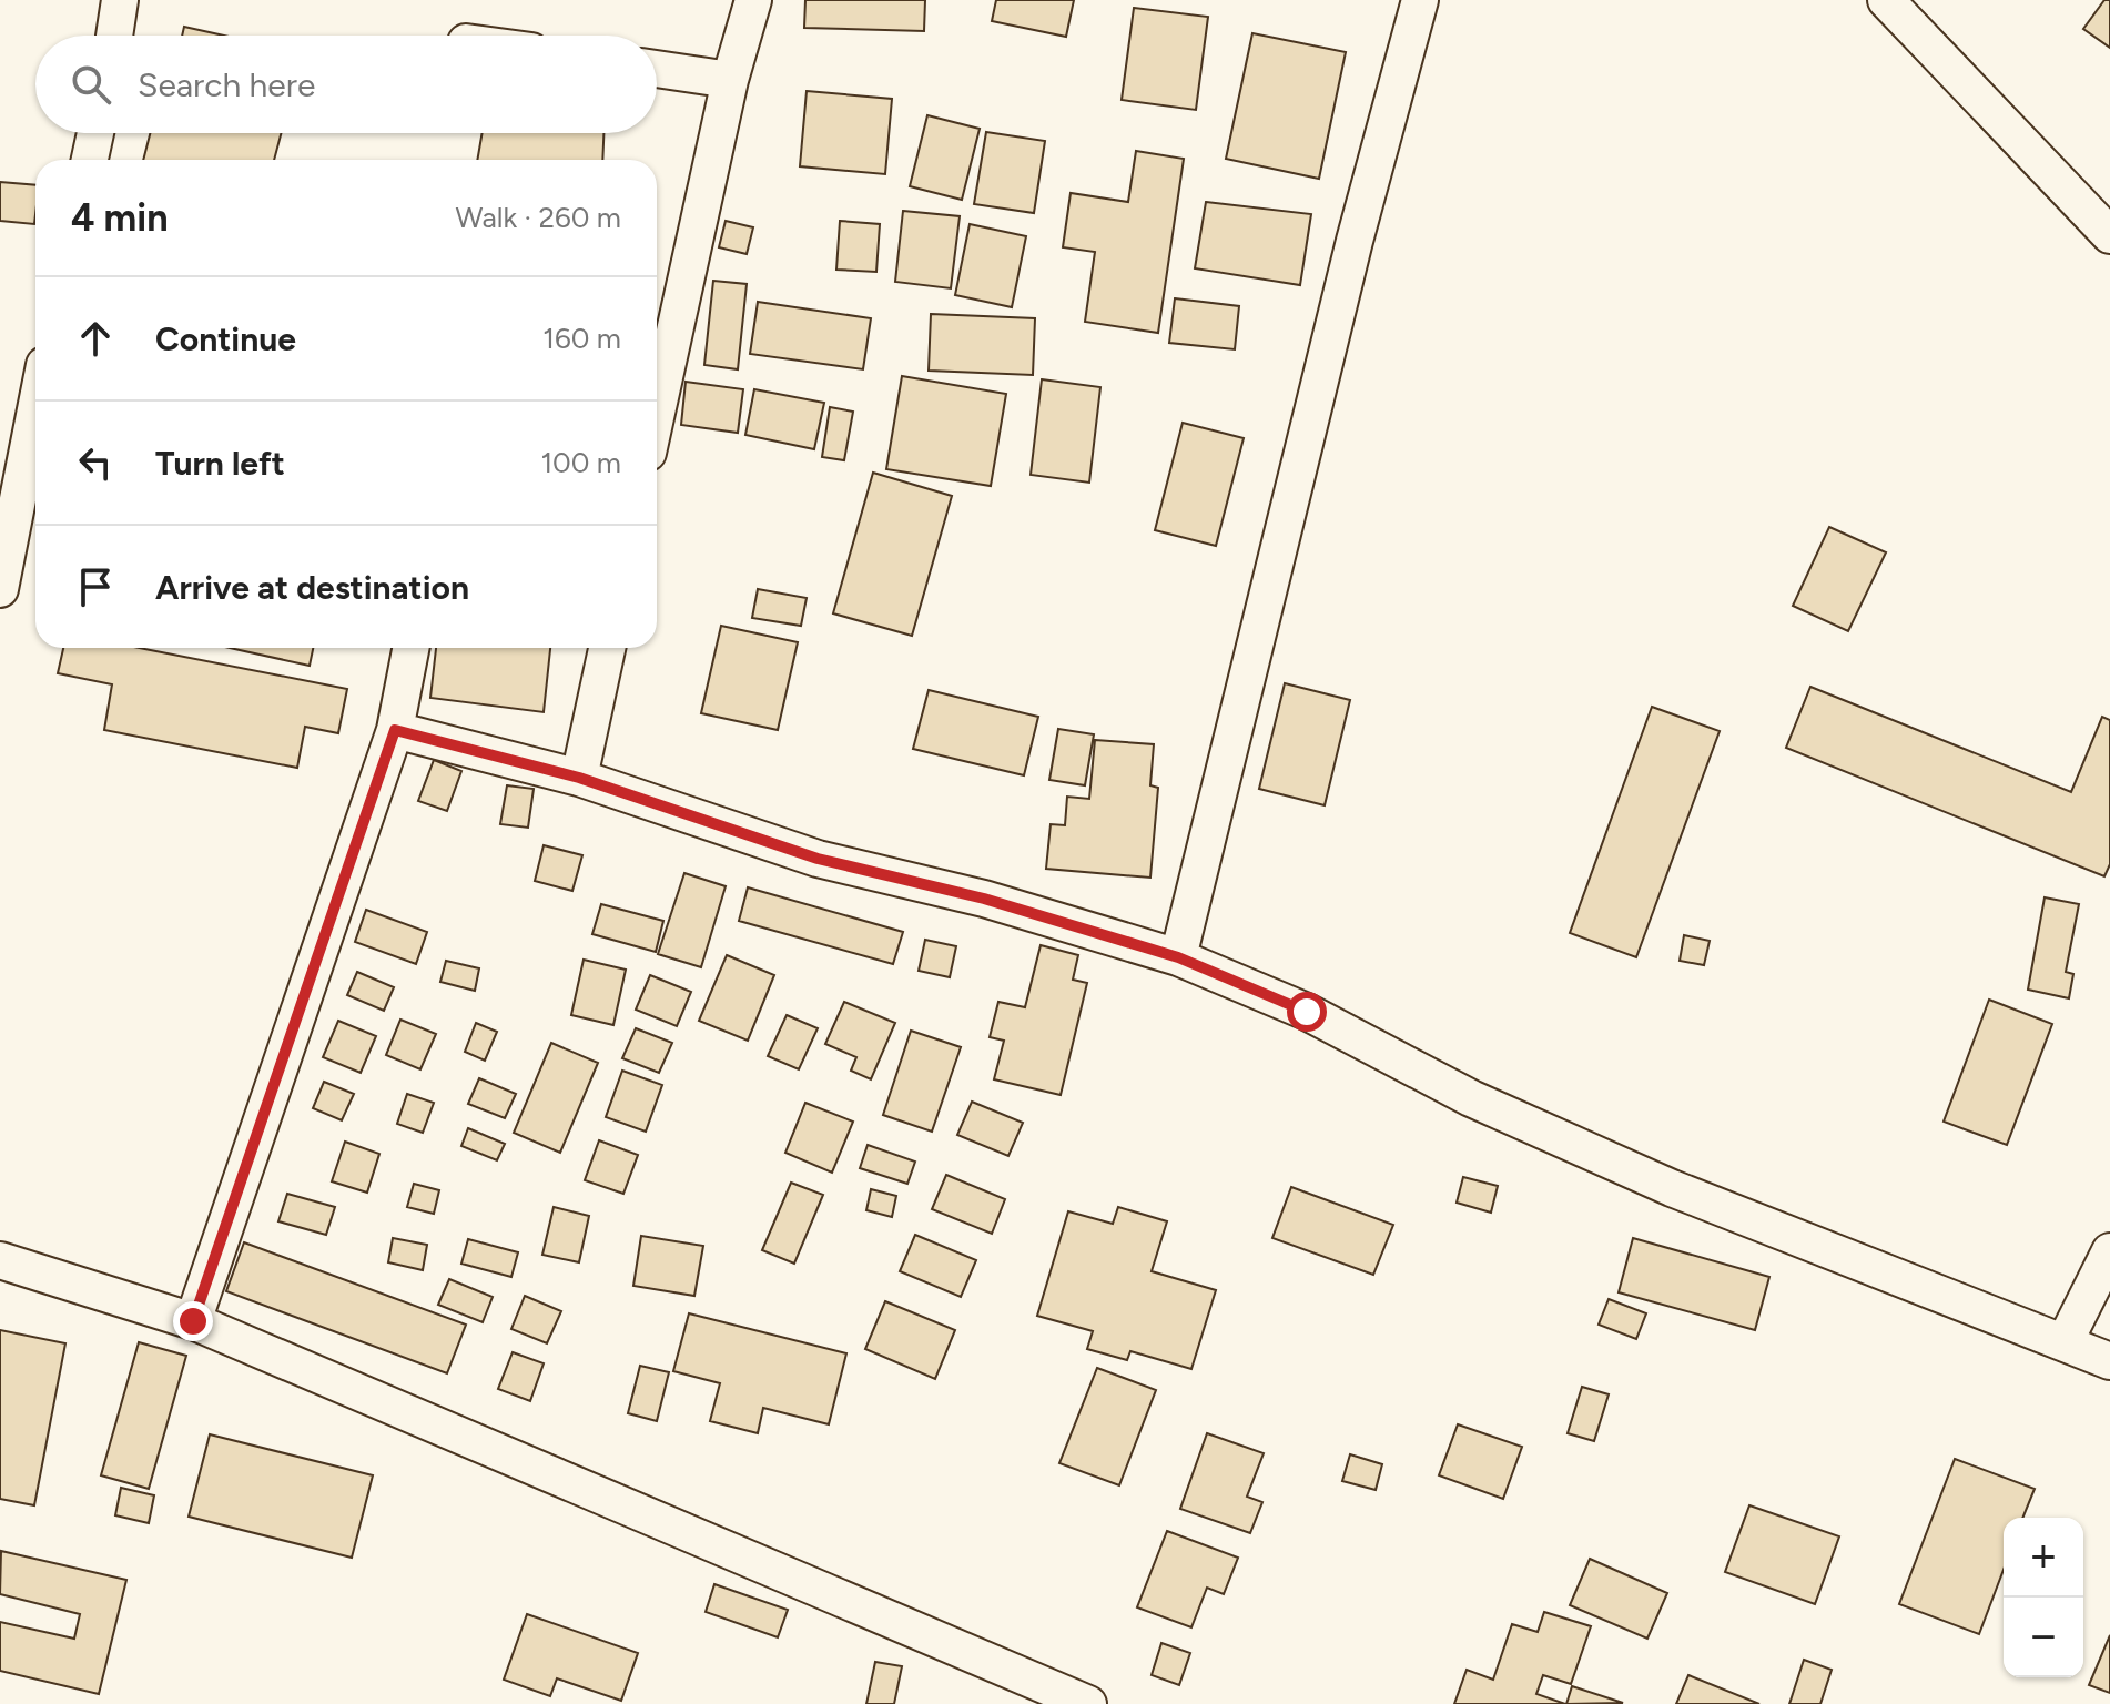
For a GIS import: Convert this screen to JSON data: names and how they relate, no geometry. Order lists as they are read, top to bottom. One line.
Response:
{"page":{"search":"Search here","heading":["4 min","Walk · 260 m"],"list":[["Continue","160 m"],["Turn left","100 m"],"Arrive at destination"],"map_buttons":["+","−"]}}
